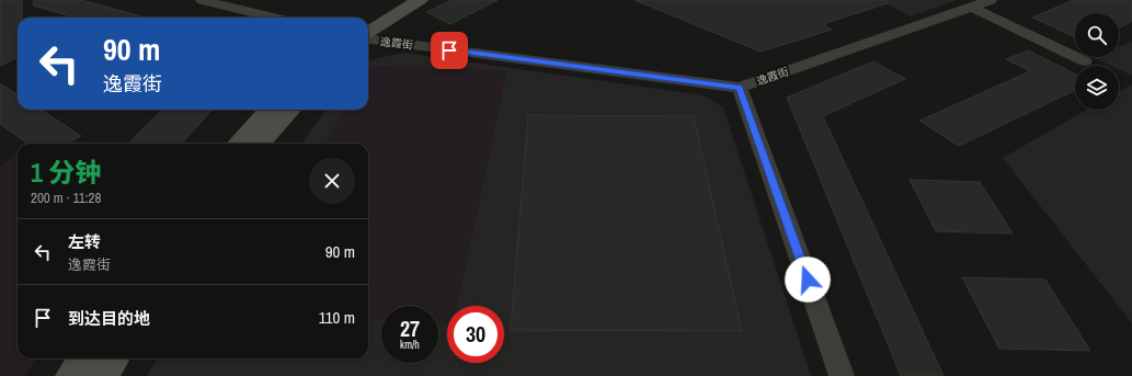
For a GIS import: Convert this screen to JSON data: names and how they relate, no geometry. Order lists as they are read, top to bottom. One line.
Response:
{"streets":{"street":["逸霞街"]},"page":{"turn":["90 m","逸霞街"],"heading":["1 分钟","200 m · 11:28"],"list":[{"name":"左转","note":"逸霞街","value":"90 m"},{"name":"到达目的地","value":"110 m"}],"speed":"27 km/h","limit":"30"}}
